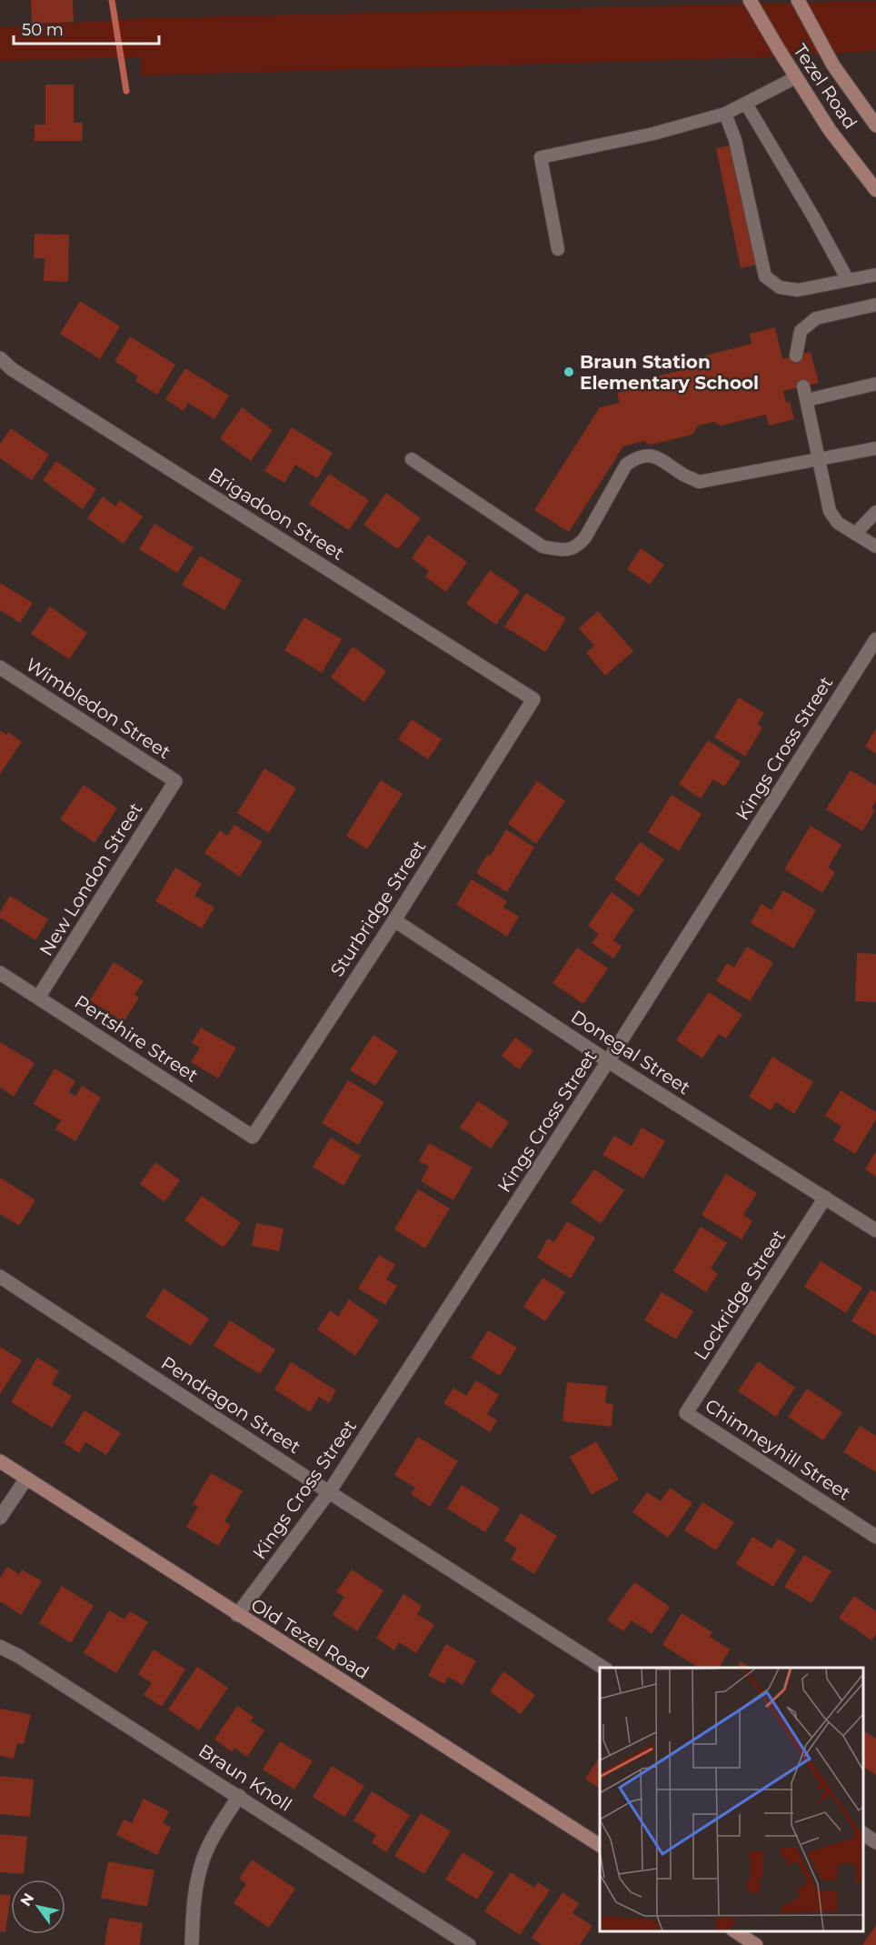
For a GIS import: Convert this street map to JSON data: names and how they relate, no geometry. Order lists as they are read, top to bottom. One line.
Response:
{"streets":{"street":["Tezel Road","Brigadoon Street","Wimbledon Street","Kings Cross Street","New London Street","Sturbridge Street","Pertshire Street","Donegal Street","Lockridge Street","Pendragon Street","Chimneyhill Street","Old Tezel Road","Braun Knoll"]},"crossings":[["Brigadoon Street","Sturbridge Street"],["Wimbledon Street","New London Street"],["Kings Cross Street","Donegal Street"],["Kings Cross Street","Pendragon Street"],["Kings Cross Street","Old Tezel Road"],["New London Street","Pertshire Street"],["Sturbridge Street","Pertshire Street"],["Sturbridge Street","Donegal Street"],["Donegal Street","Lockridge Street"],["Lockridge Street","Chimneyhill Street"]],"places":["Braun Station Elementary School"],"scale_bar":"50 m","north":"top left"}
